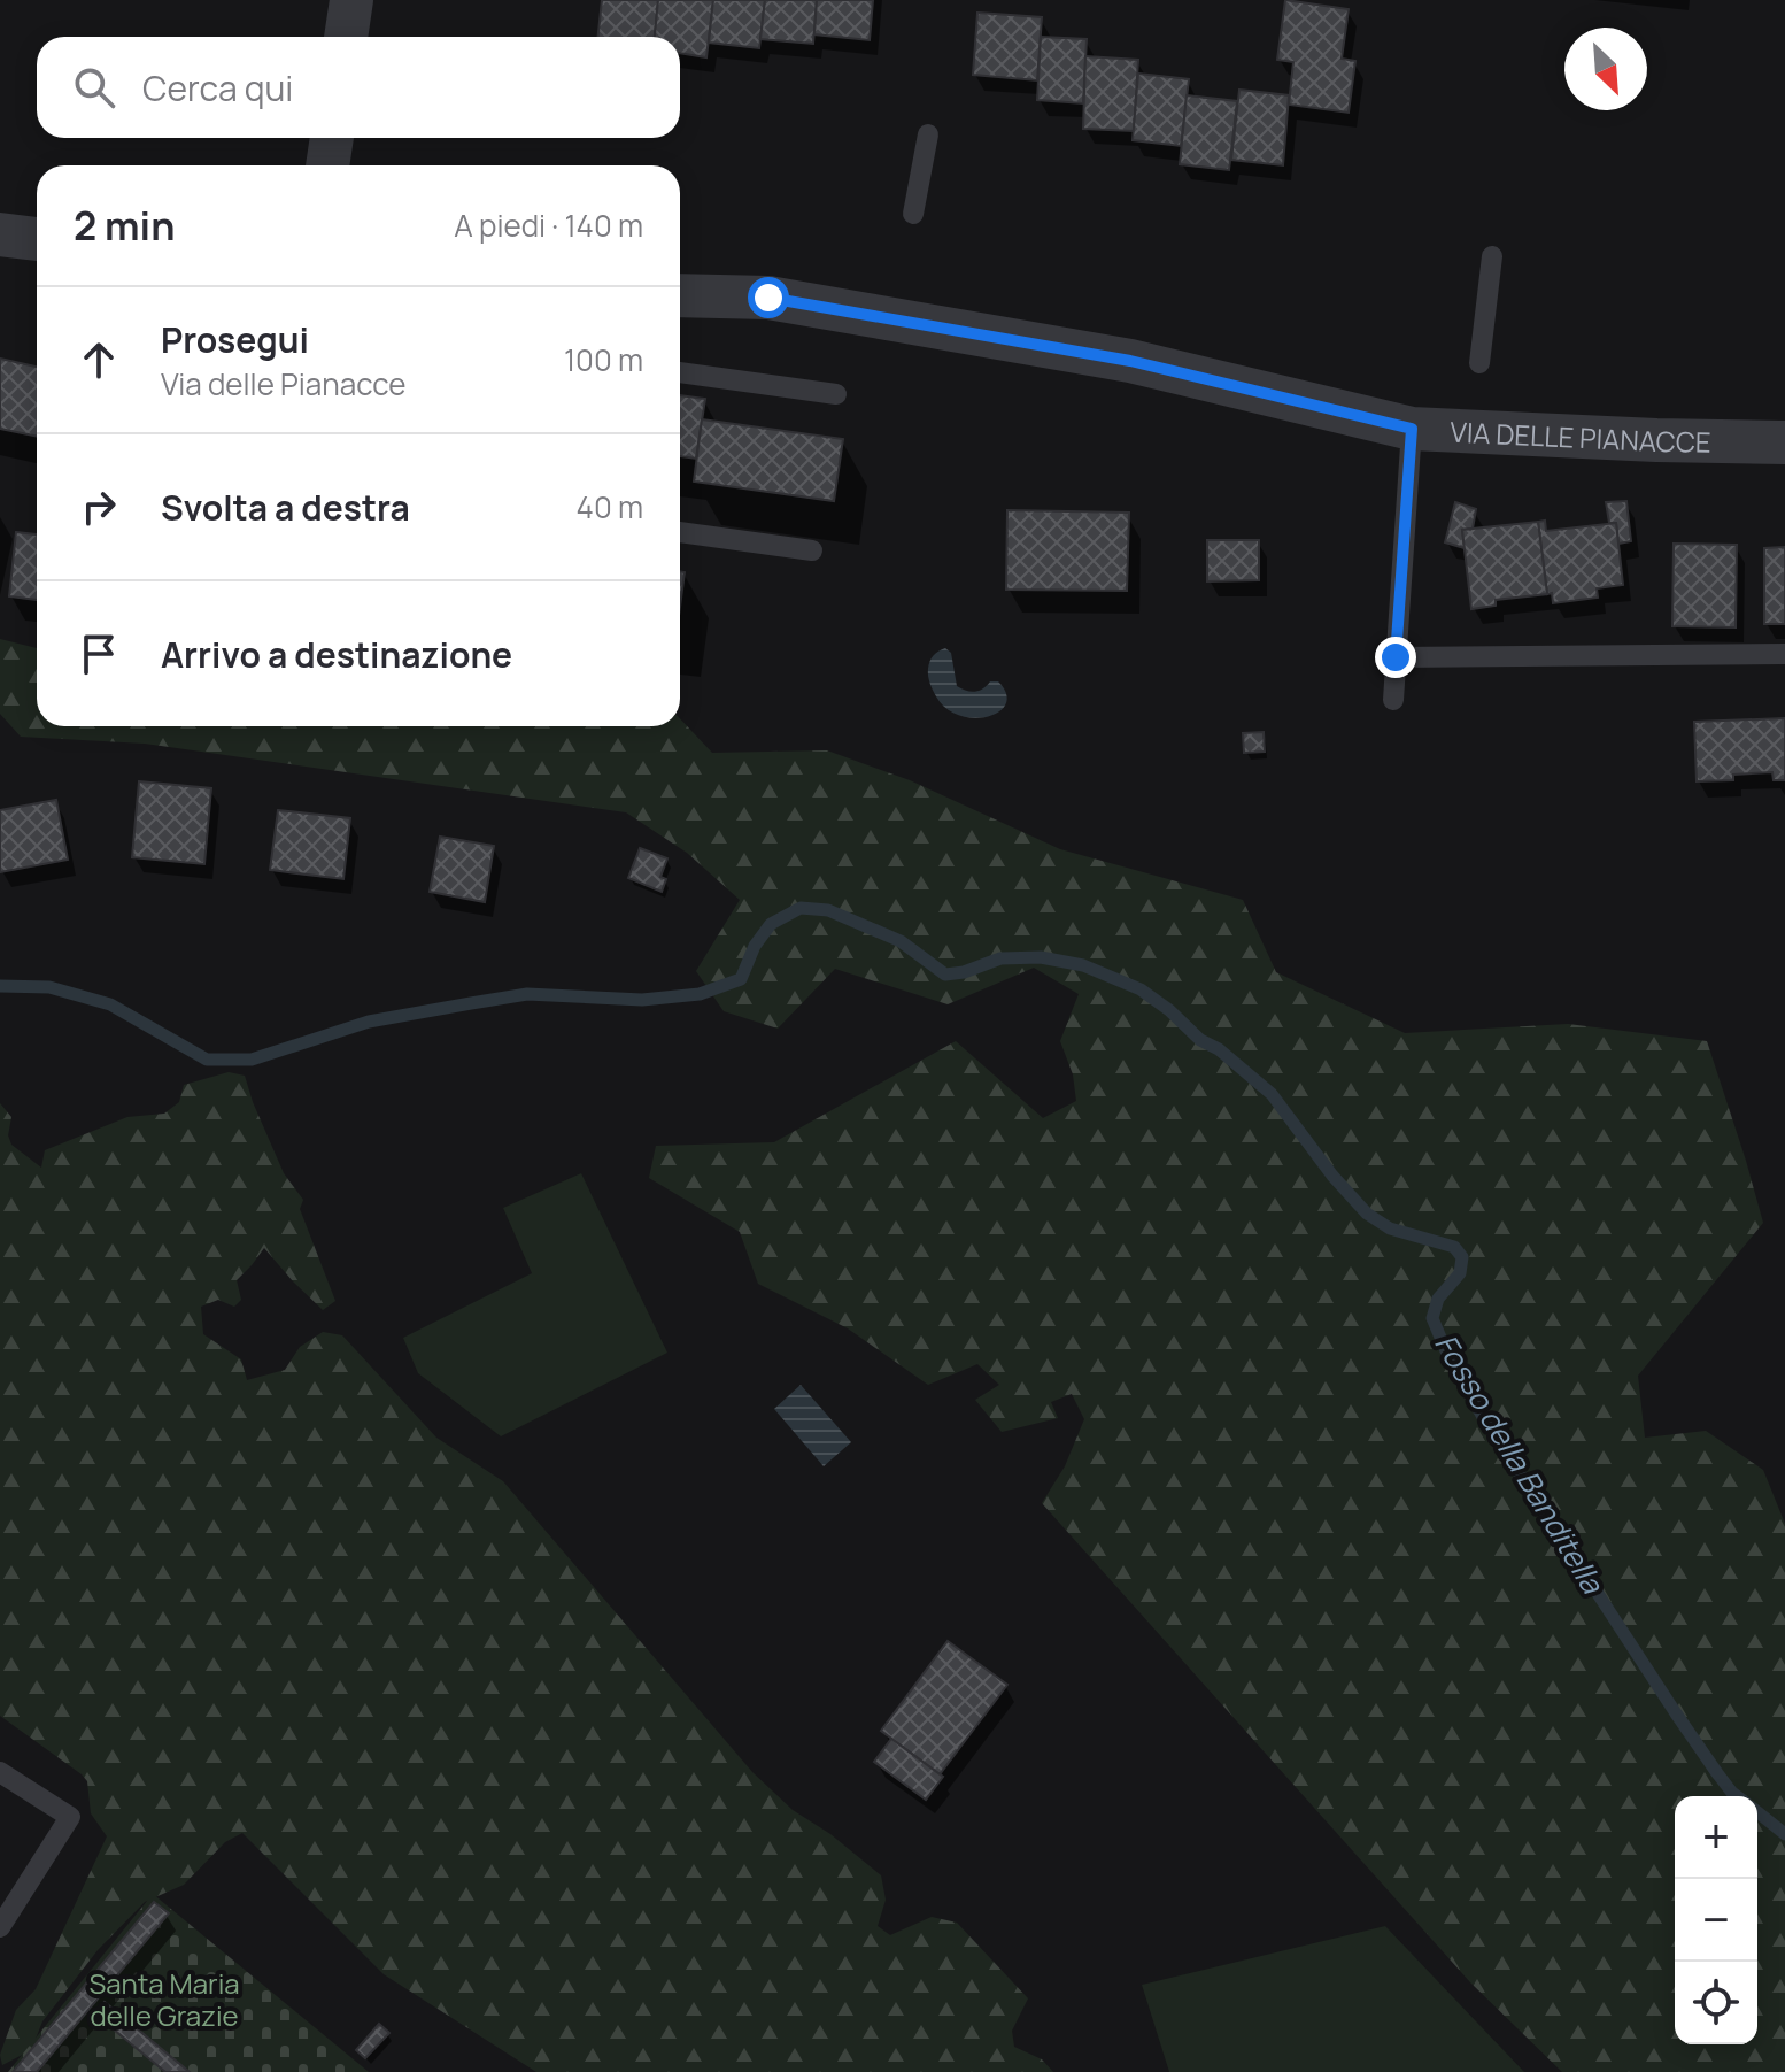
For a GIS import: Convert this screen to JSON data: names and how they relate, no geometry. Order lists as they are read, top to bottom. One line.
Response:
{"streets":{"street":["VIA DELLE PIANACCE"]},"water":["Fosso della Banditella"],"parks":["Santa Maria delle Grazie"],"north":"bottom right","page":{"search":"Cerca qui","heading":["2 min","A piedi · 140 m"],"list":[["Prosegui","Via delle Pianacce","100 m"],["Svolta a destra","40 m"],"Arrivo a destinazione"],"map_buttons":["+","−"]}}
